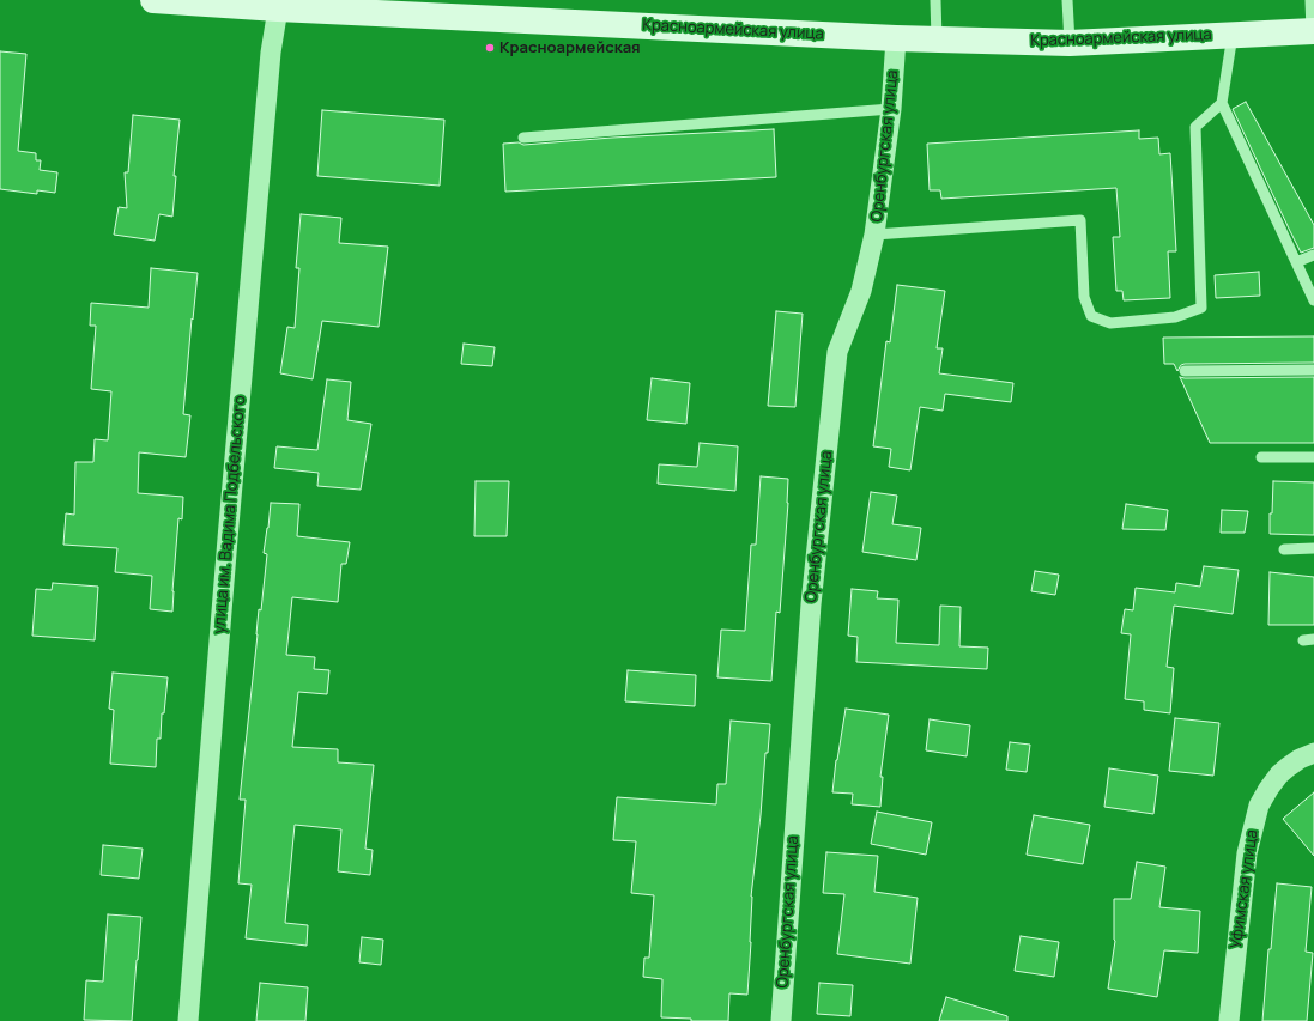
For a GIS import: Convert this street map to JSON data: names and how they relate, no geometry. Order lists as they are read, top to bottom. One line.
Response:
{"streets":{"street":["Красноармейская улица","Оренбургская улица","улица им. Вадима Подбельского","Уфимская улица"]},"crossings":[["Красноармейская улица","Оренбургская улица"],["Красноармейская улица","улица им. Вадима Подбельского"]],"places":["Красноармейская"]}
